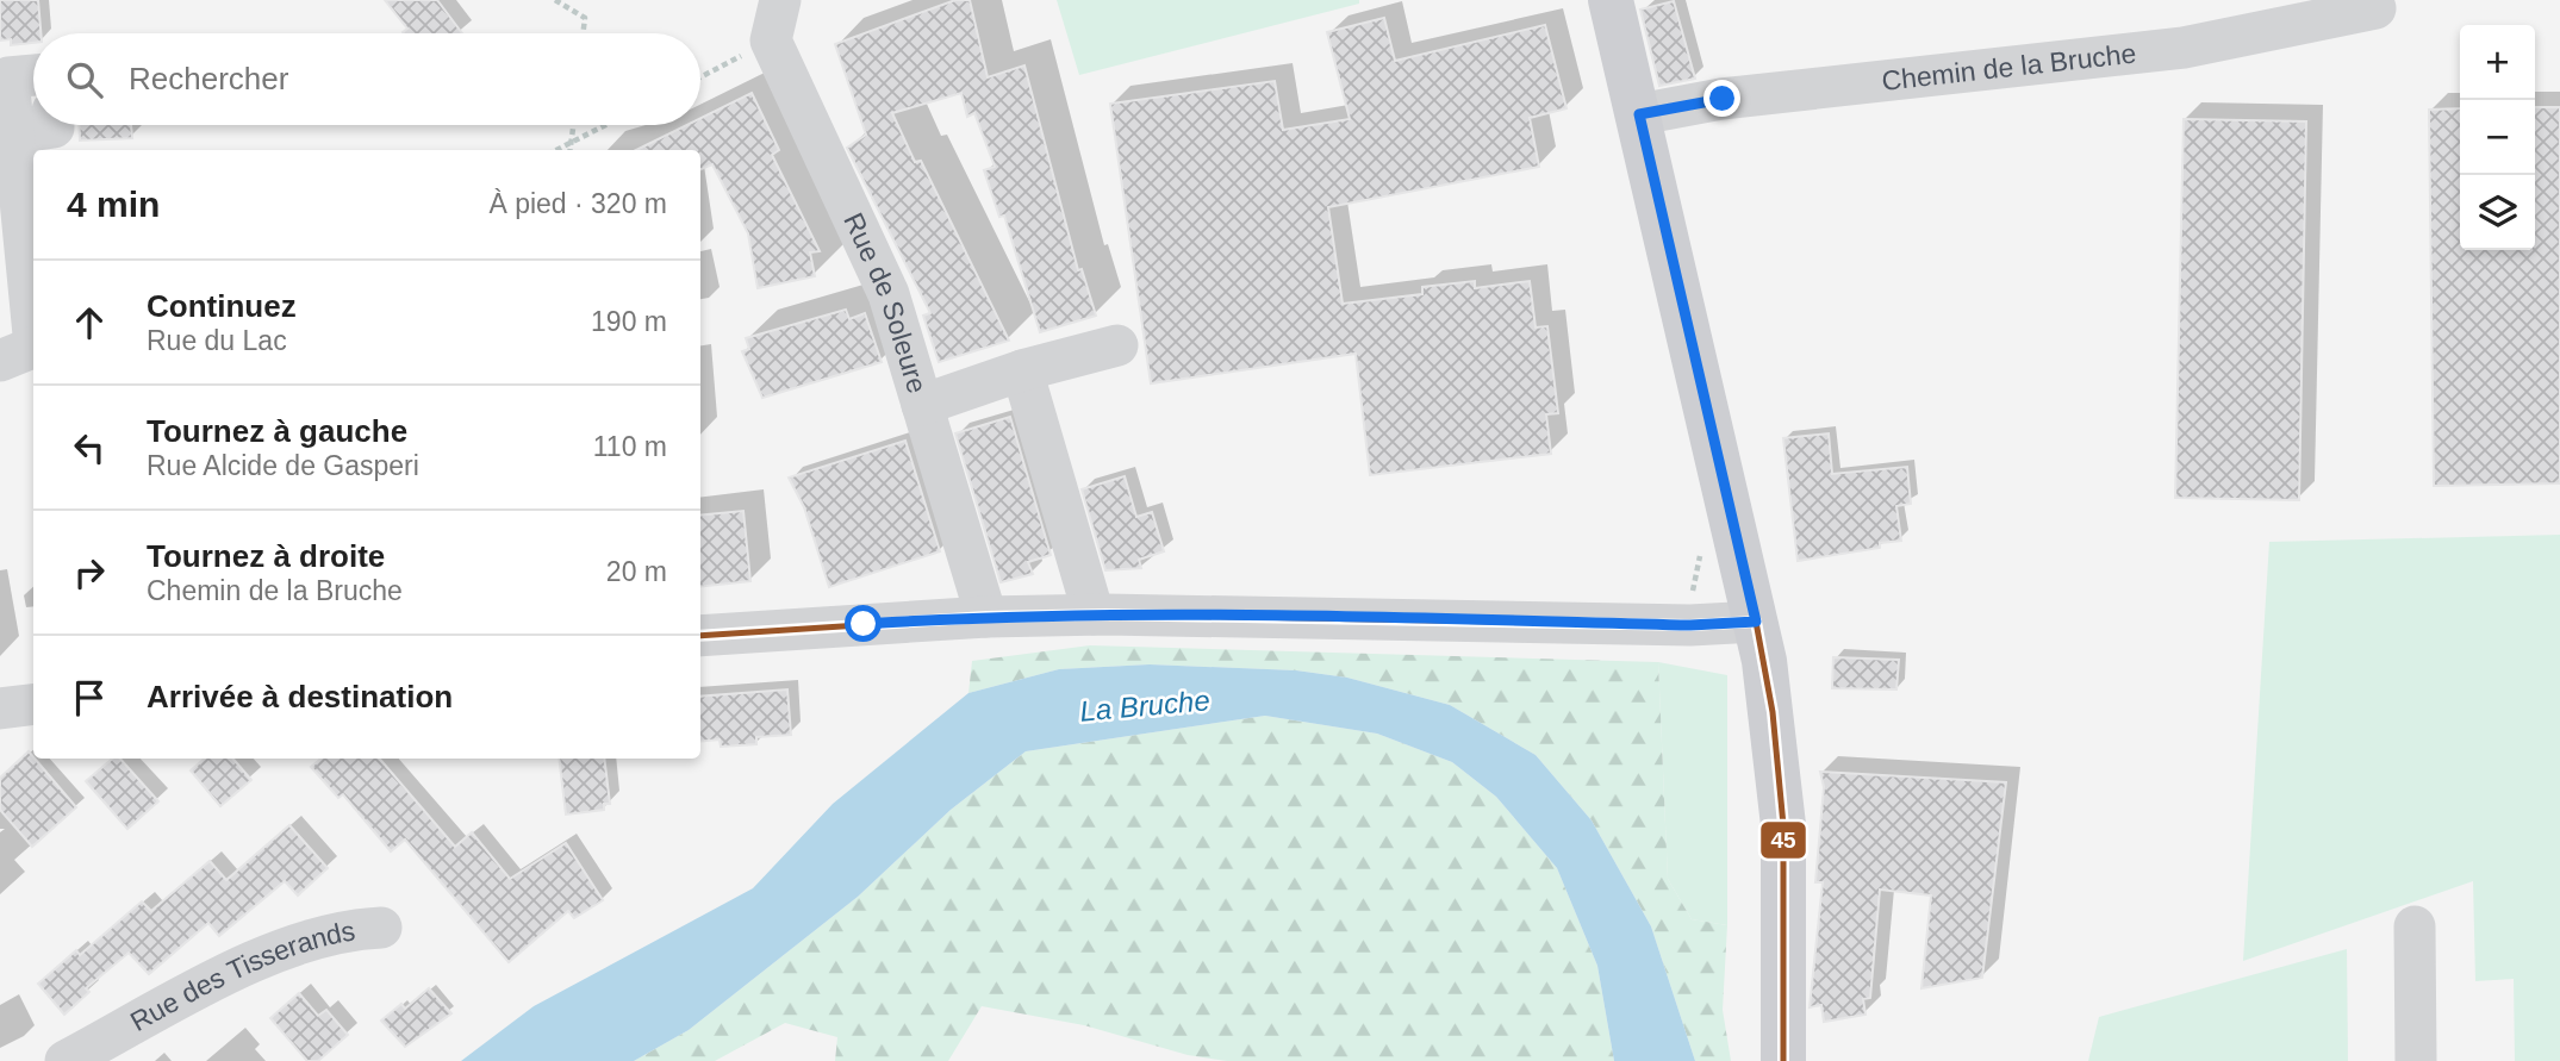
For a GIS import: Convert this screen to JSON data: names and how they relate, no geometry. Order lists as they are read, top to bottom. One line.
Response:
{"streets":{"street":["Chemin de la Bruche","Rue de Soleure","Rue des Tisserands"]},"water":["La Bruche"],"lines":["transit line 45"],"page":{"map_buttons":["+","−"],"search":"Rechercher","heading":["4 min","À pied · 320 m"],"list":[["Continuez","Rue du Lac","190 m"],["Tournez à gauche","Rue Alcide de Gasperi","110 m"],["Tournez à droite","Chemin de la Bruche","20 m"],"Arrivée à destination"]}}
